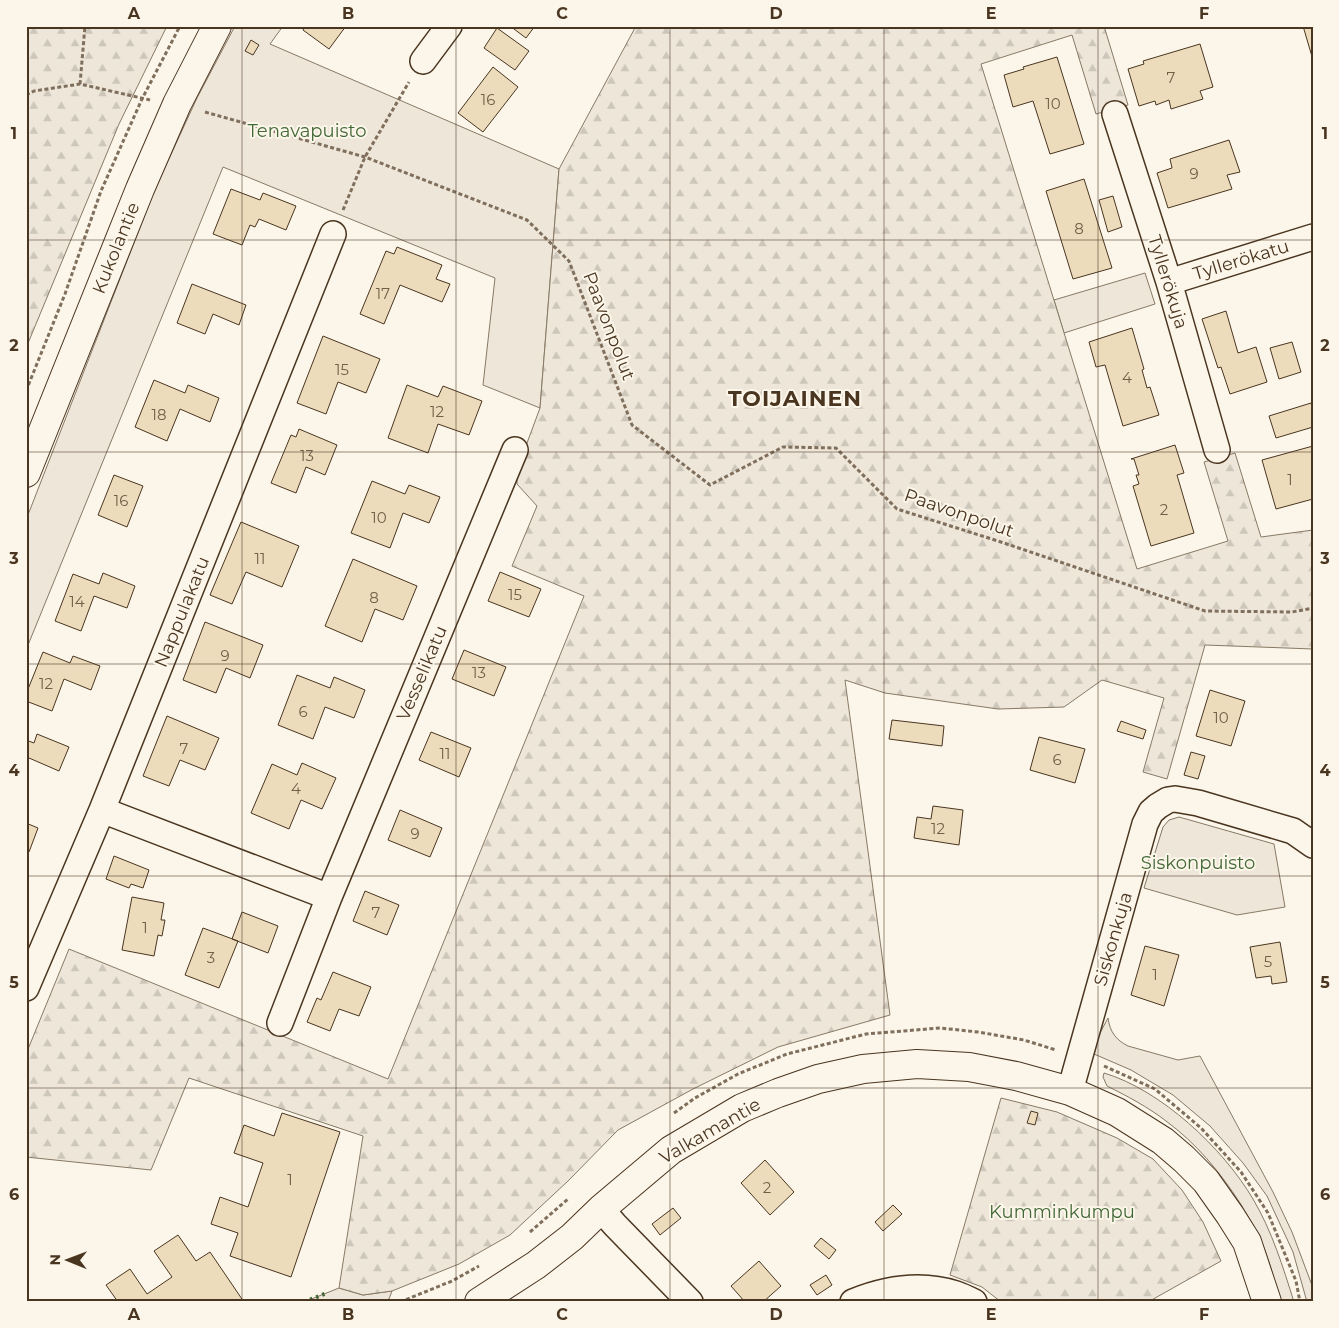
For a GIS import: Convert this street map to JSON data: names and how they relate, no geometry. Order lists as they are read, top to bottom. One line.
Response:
{"streets":{"street":["Kukolantie","Tyllerökatu","Tyllerökuja","Nappulakatu","Vesselikatu","Siskonkuja","Valkamantie"],"path":["Paavonpolut"]},"crossings":[["Tyllerökatu","Tyllerökuja"],["Siskonkuja","Valkamantie"]],"districts":["TOIJAINEN"],"parks":["Tenavapuisto","Siskonpuisto","Kumminkumpu"],"house_numbers":["7","16","10","9","8","17","15","4","12","18","13","1","16","2","10","11","15","8","14","9","13","12","6","10","7","11","6","4","12","9","7","1","3","5","1","1","2"],"north":"left","grid":{"columns":["A","B","C","D","E","F"],"rows":["1","2","3","4","5","6"]}}
